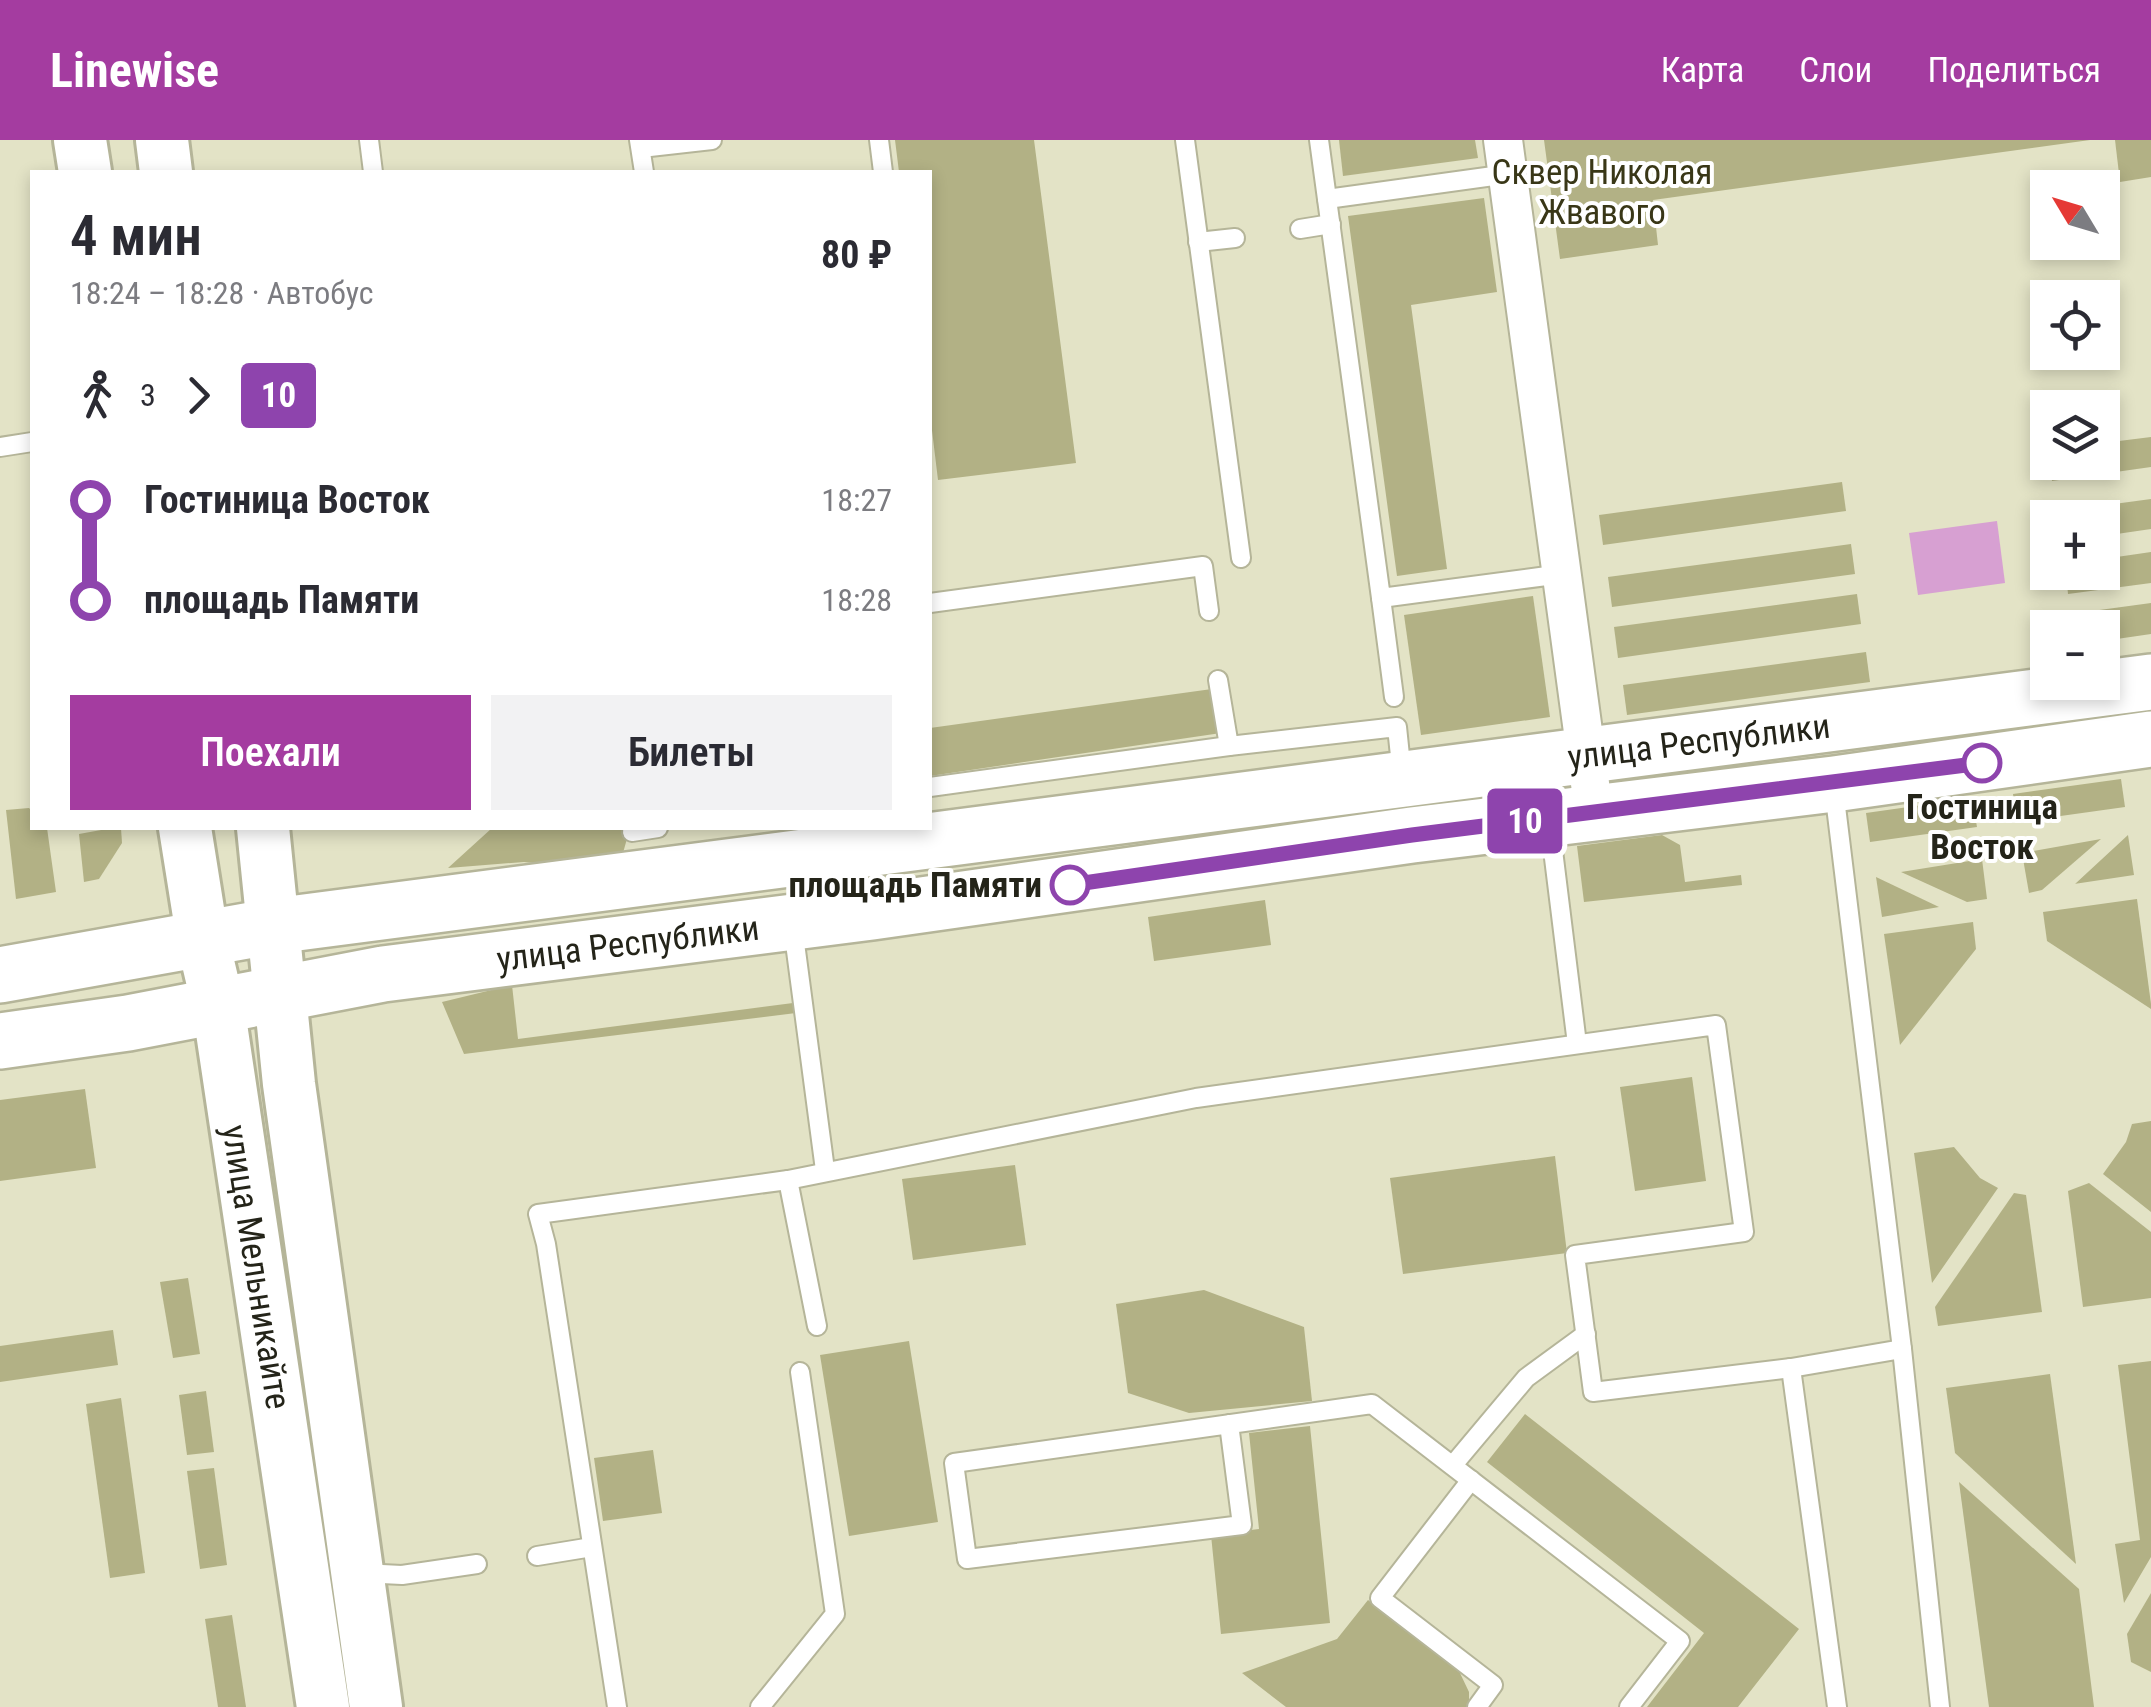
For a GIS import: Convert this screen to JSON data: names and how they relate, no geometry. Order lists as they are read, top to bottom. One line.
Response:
{"streets":{"main road":["улица Республики","улица Мельникайте"]},"crossings":[["улица Республики","улица Мельникайте"]],"parks":["Сквер Николая Жвавого"],"places":["Гостиница Восток","площадь Памяти"],"lines":["bus line 10"],"north":"top left","page":{"header":"Linewise","nav":["Карта","Слои","Поделиться"],"on_map":"10","map_buttons":["+","−"],"heading":["4 мин","18:24 – 18:28 · Автобус","80 ₽"],"legs":["3","10"],"list":[{"name":"Гостиница Восток","value":"18:27"},{"name":"площадь Памяти","value":"18:28"}],"buttons":["Поехали","Билеты"]}}
